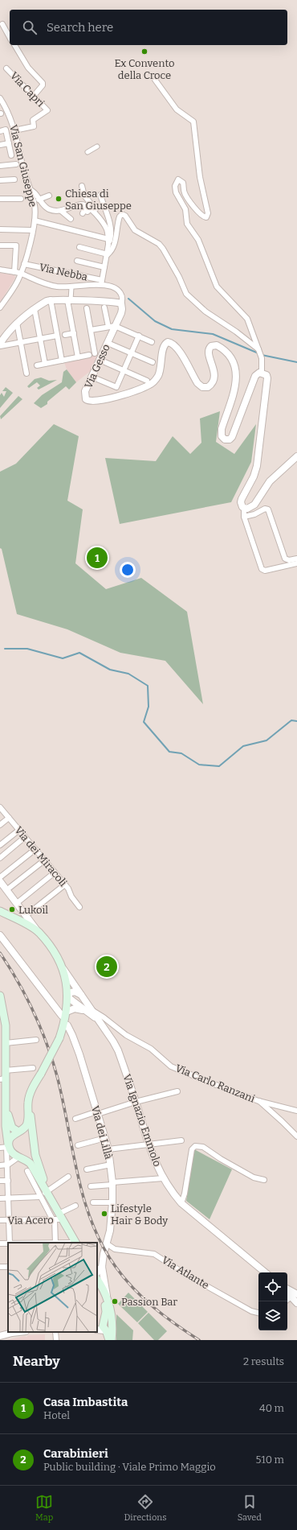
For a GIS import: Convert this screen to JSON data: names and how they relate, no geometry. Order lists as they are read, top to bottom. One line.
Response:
{"streets":{"street":["Via Capri","Via San Giuseppe","Via Nebba","Via Gesso","Via dei Miracoli","Via Carlo Ranzani","Via Ignazio Emmolo","Via dei Lillà","Via Acero","Via Atlante"]},"crossings":[["Via Capri","Via San Giuseppe"],["Via San Giuseppe","Via Nebba"],["Via Nebba","Via Gesso"],["Via Carlo Ranzani","Via Ignazio Emmolo"],["Via dei Lillà","Via Atlante"]],"places":["Ex Convento della Croce","Chiesa di San Giuseppe","Lukoil","Lifestyle Hair & Body","Passion Bar"],"page":{"search":"Search here","pins":["1","2"],"heading":["Nearby","2 results"],"list":[{"mark":"1","name":"Casa Imbastita","note":"Hotel","value":"40 m"},{"mark":"2","name":"Carabinieri","note":"Public building · Viale Primo Maggio","value":"510 m"}],"nav":["Map","Directions","Saved"]}}
